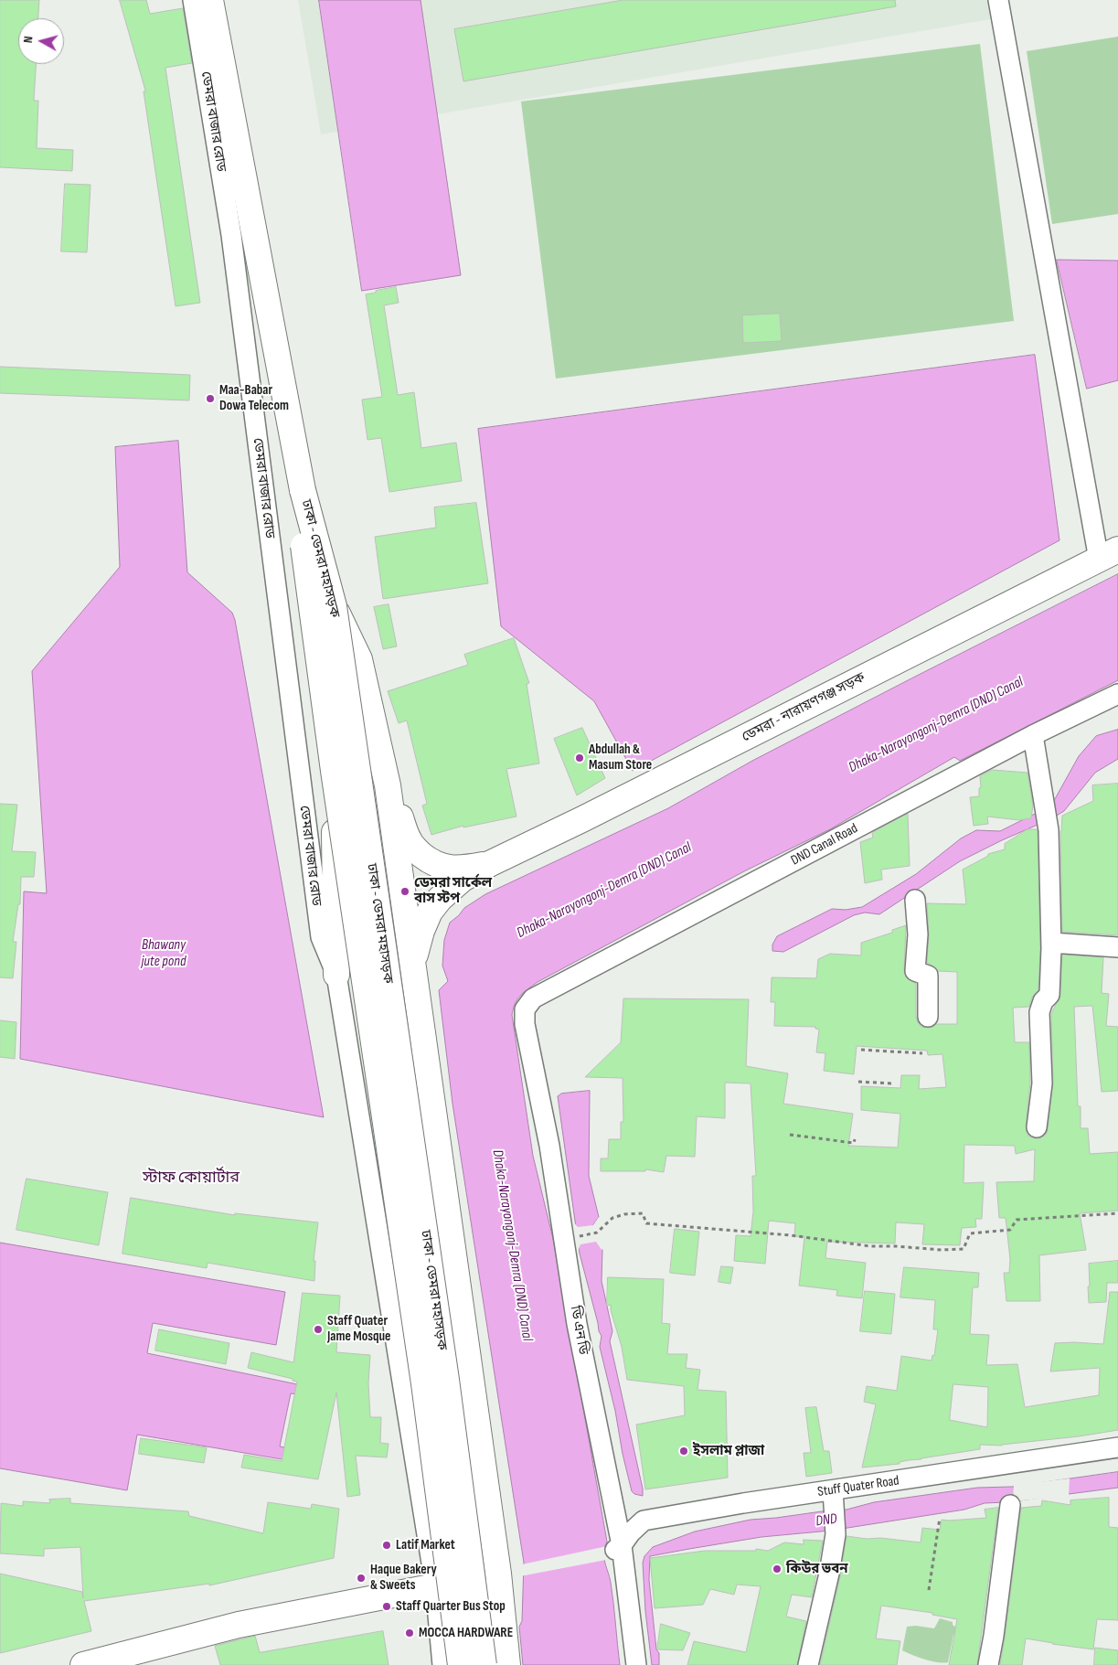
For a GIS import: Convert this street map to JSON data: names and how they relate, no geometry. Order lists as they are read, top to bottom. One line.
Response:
{"streets":{"main road":["ঢাকা - ডেমরা মহাসড়ক","ডেমরা - নারায়ণগঞ্জ সড়ক"],"street":["ডেমরা বাজার রোড","DND Canal Road","ডি এন ডি","Stuff Quater Road"]},"crossings":[["DND Canal Road","ডি এন ডি"],["ডি এন ডি","Stuff Quater Road"]],"districts":["স্টাফ কোয়ার্টার"],"water":["Dhaka-Narayongonj-Demra (DND) Canal","Bhawany jute pond","DND"],"places":["Maa-Babar Dowa Telecom","Abdullah & Masum Store","ডেমরা সার্কেল বাস স্টপ","Staff Quater Jame Mosque","ইসলাম প্লাজা","Latif Market","কিউর ভবন","Haque Bakery & Sweets","Staff Quarter Bus Stop","MOCCA HARDWARE"],"north":"left"}
